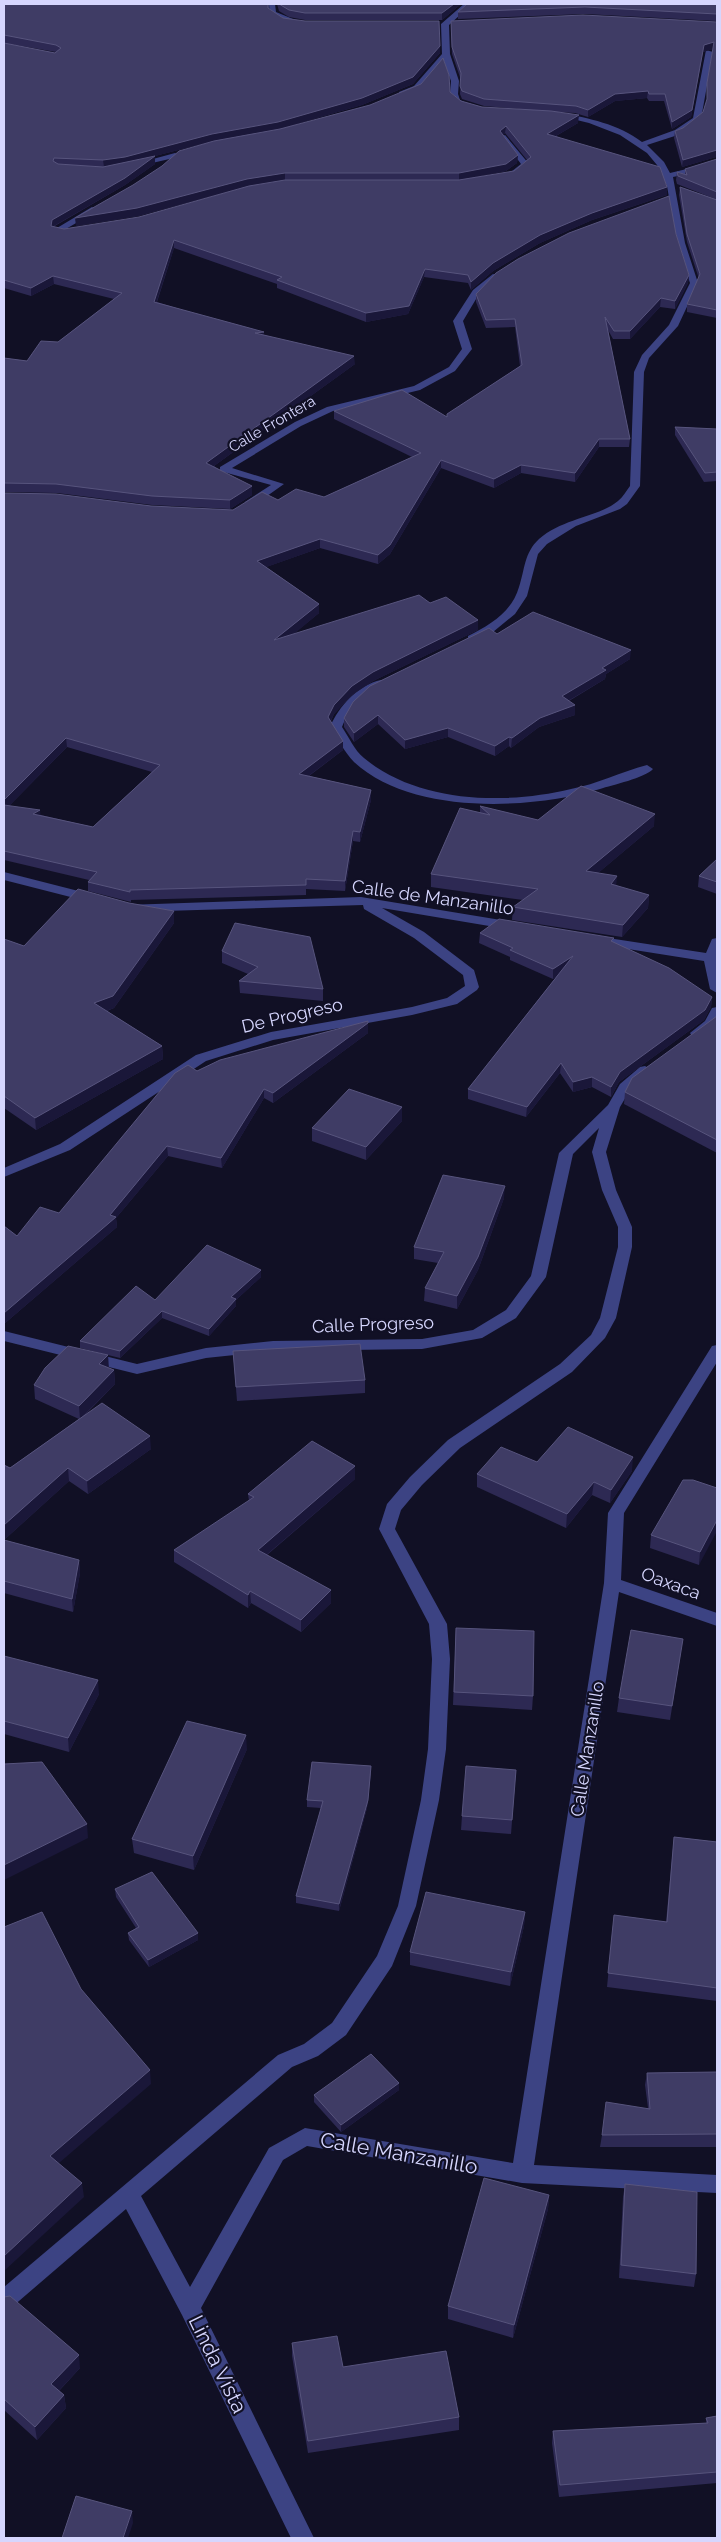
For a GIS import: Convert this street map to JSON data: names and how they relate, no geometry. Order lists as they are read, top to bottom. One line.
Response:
{"streets":{"street":["Calle Frontera","Calle de Manzanillo","De Progreso","Calle Progreso","Oaxaca","Calle Manzanillo","Linda Vista"]},"crossings":[["Calle de Manzanillo","De Progreso"],["Oaxaca","Calle Manzanillo"],["Calle Manzanillo","Linda Vista"]]}
